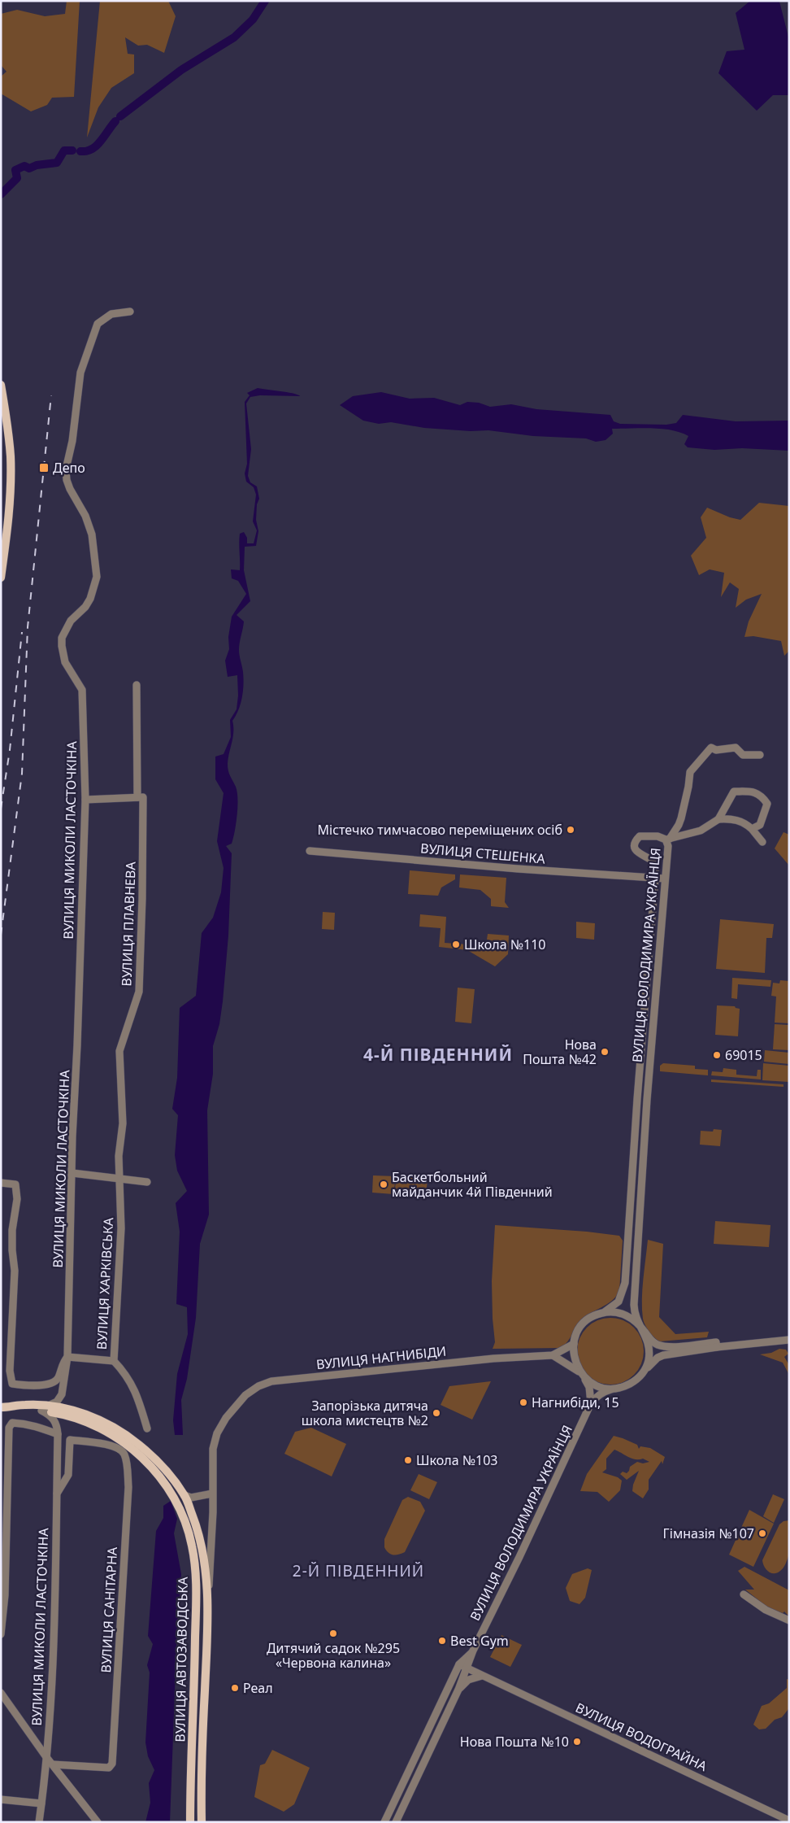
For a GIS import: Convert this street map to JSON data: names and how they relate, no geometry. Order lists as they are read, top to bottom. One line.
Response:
{"streets":{"main road":["ВУЛИЦЯ АВТОЗАВОДСЬКА"],"street":["ВУЛИЦЯ МИКОЛИ ЛАСТОЧКІНА","ВУЛИЦЯ СТЕШЕНКА","ВУЛИЦЯ ПЛАВНЕВА","ВУЛИЦЯ ВОЛОДИМИРА УКРАЇНЦЯ","ВУЛИЦЯ ХАРКІВСЬКА","ВУЛИЦЯ НАГНИБІДИ","ВУЛИЦЯ САНІТАРНА","ВУЛИЦЯ ВОДОГРАЙНА"]},"crossings":[["ВУЛИЦЯ МИКОЛИ ЛАСТОЧКІНА","ВУЛИЦЯ САНІТАРНА"],["ВУЛИЦЯ СТЕШЕНКА","ВУЛИЦЯ ВОЛОДИМИРА УКРАЇНЦЯ"],["ВУЛИЦЯ ПЛАВНЕВА","ВУЛИЦЯ ХАРКІВСЬКА"],["ВУЛИЦЯ ВОЛОДИМИРА УКРАЇНЦЯ","ВУЛИЦЯ НАГНИБІДИ"],["ВУЛИЦЯ ВОЛОДИМИРА УКРАЇНЦЯ","ВУЛИЦЯ ВОДОГРАЙНА"],["ВУЛИЦЯ НАГНИБІДИ","ВУЛИЦЯ АВТОЗАВОДСЬКА"]],"districts":["4-Й ПІВДЕННИЙ","2-Й ПІВДЕННИЙ"],"places":{"transit":["Депо"],"other":["Містечко тимчасово переміщених осіб","Школа №110","Нова Пошта №42","69015","Баскетбольний майданчик 4й Південний","Нагнибіди, 15","Запорізька дитяча школа мистецтв №2","Школа №103","Гімназія №107","Дитячий садок №295 «Червона калина»","Best Gym","Реал","Нова Пошта №10"]}}
